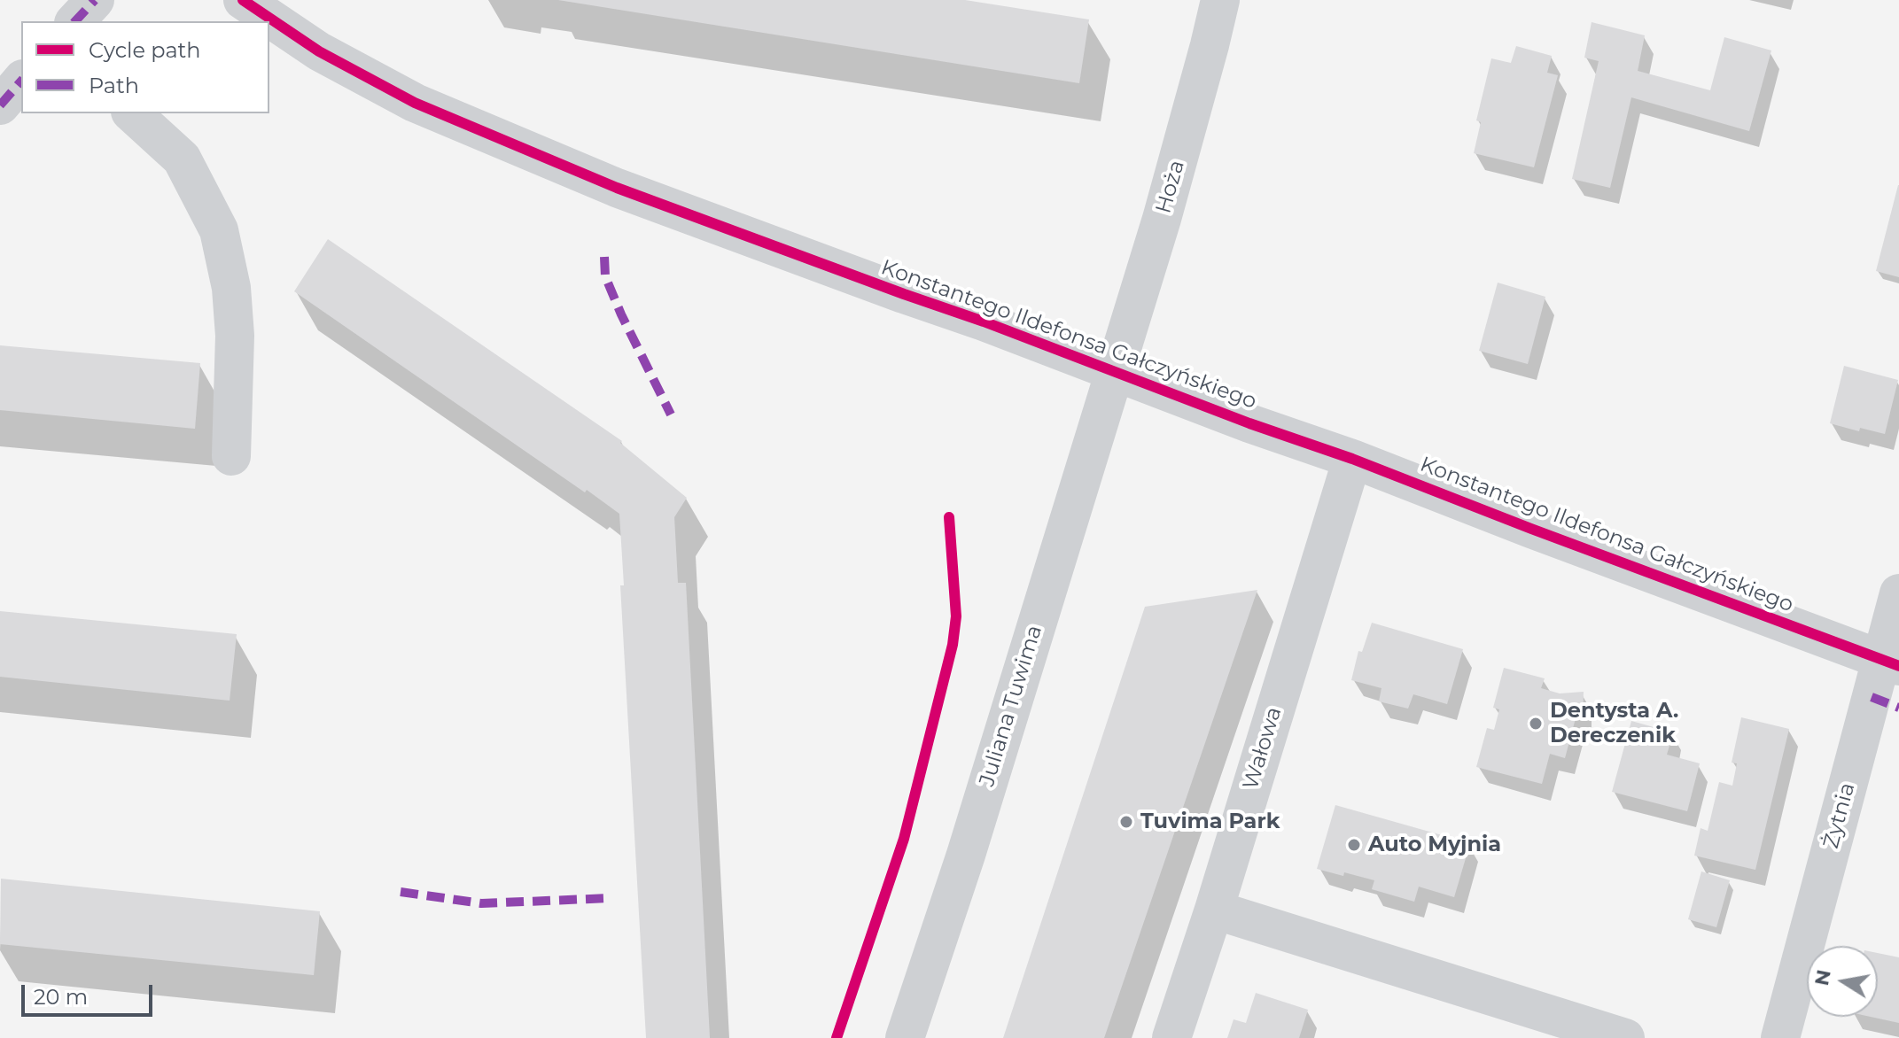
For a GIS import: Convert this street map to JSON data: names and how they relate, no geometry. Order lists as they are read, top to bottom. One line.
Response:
{"streets":{"street":["Hoża","Konstantego Ildefonsa Gałczyńskiego","Juliana Tuwima","Wałowa","Żytnia"]},"crossings":[["Hoża","Konstantego Ildefonsa Gałczyńskiego"],["Hoża","Juliana Tuwima"],["Konstantego Ildefonsa Gałczyńskiego","Juliana Tuwima"],["Konstantego Ildefonsa Gałczyńskiego","Wałowa"],["Konstantego Ildefonsa Gałczyńskiego","Żytnia"]],"places":["Dentysta A. Dereczenik","Tuvima Park","Auto Myjnia"],"legend":["Cycle path","Path"],"scale_bar":"20 m","north":"left"}
